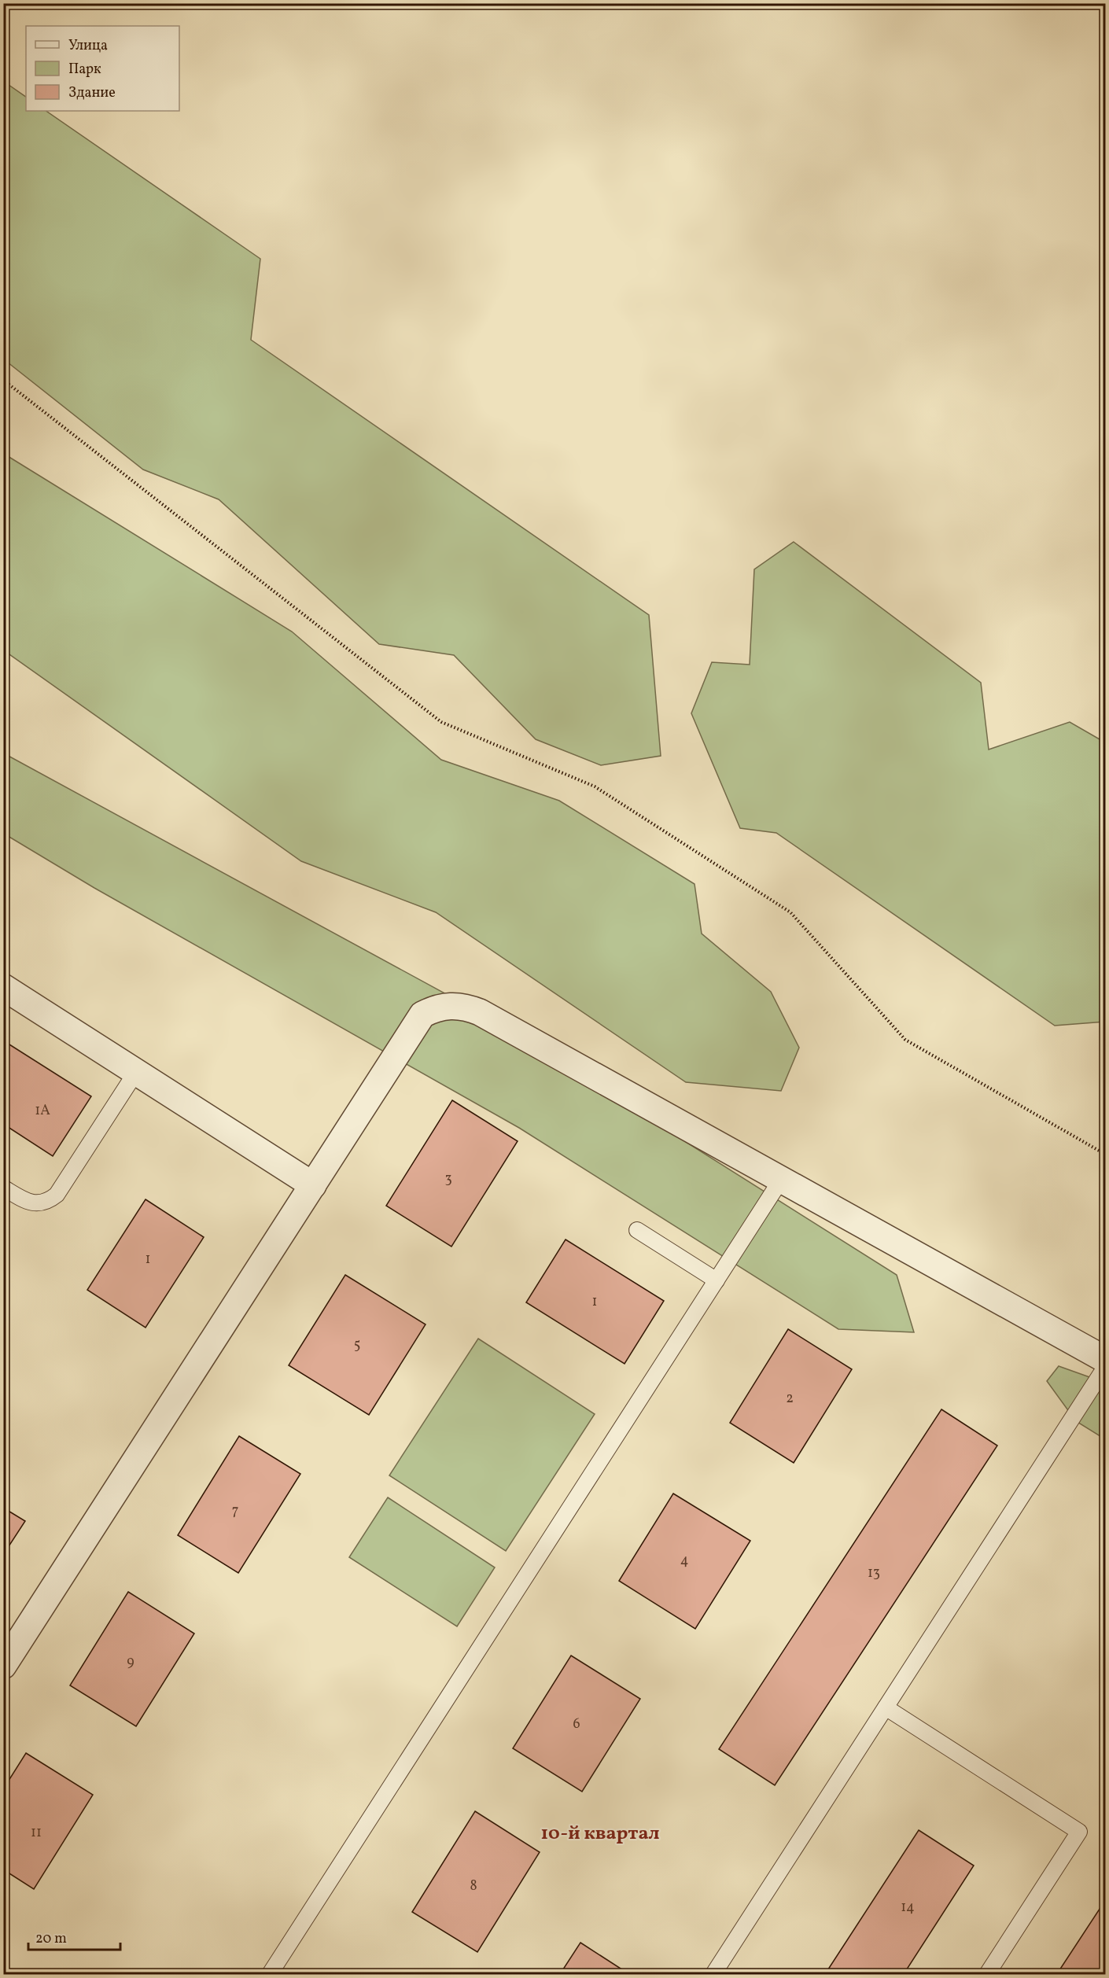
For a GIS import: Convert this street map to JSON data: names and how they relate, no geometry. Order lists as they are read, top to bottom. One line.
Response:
{"districts":["10-й квартал"],"house_numbers":["1А","3","1","1","5","2","7","4","13","9","6","11","8","14"],"legend":["Улица","Парк","Здание"],"scale_bar":"20 m"}
